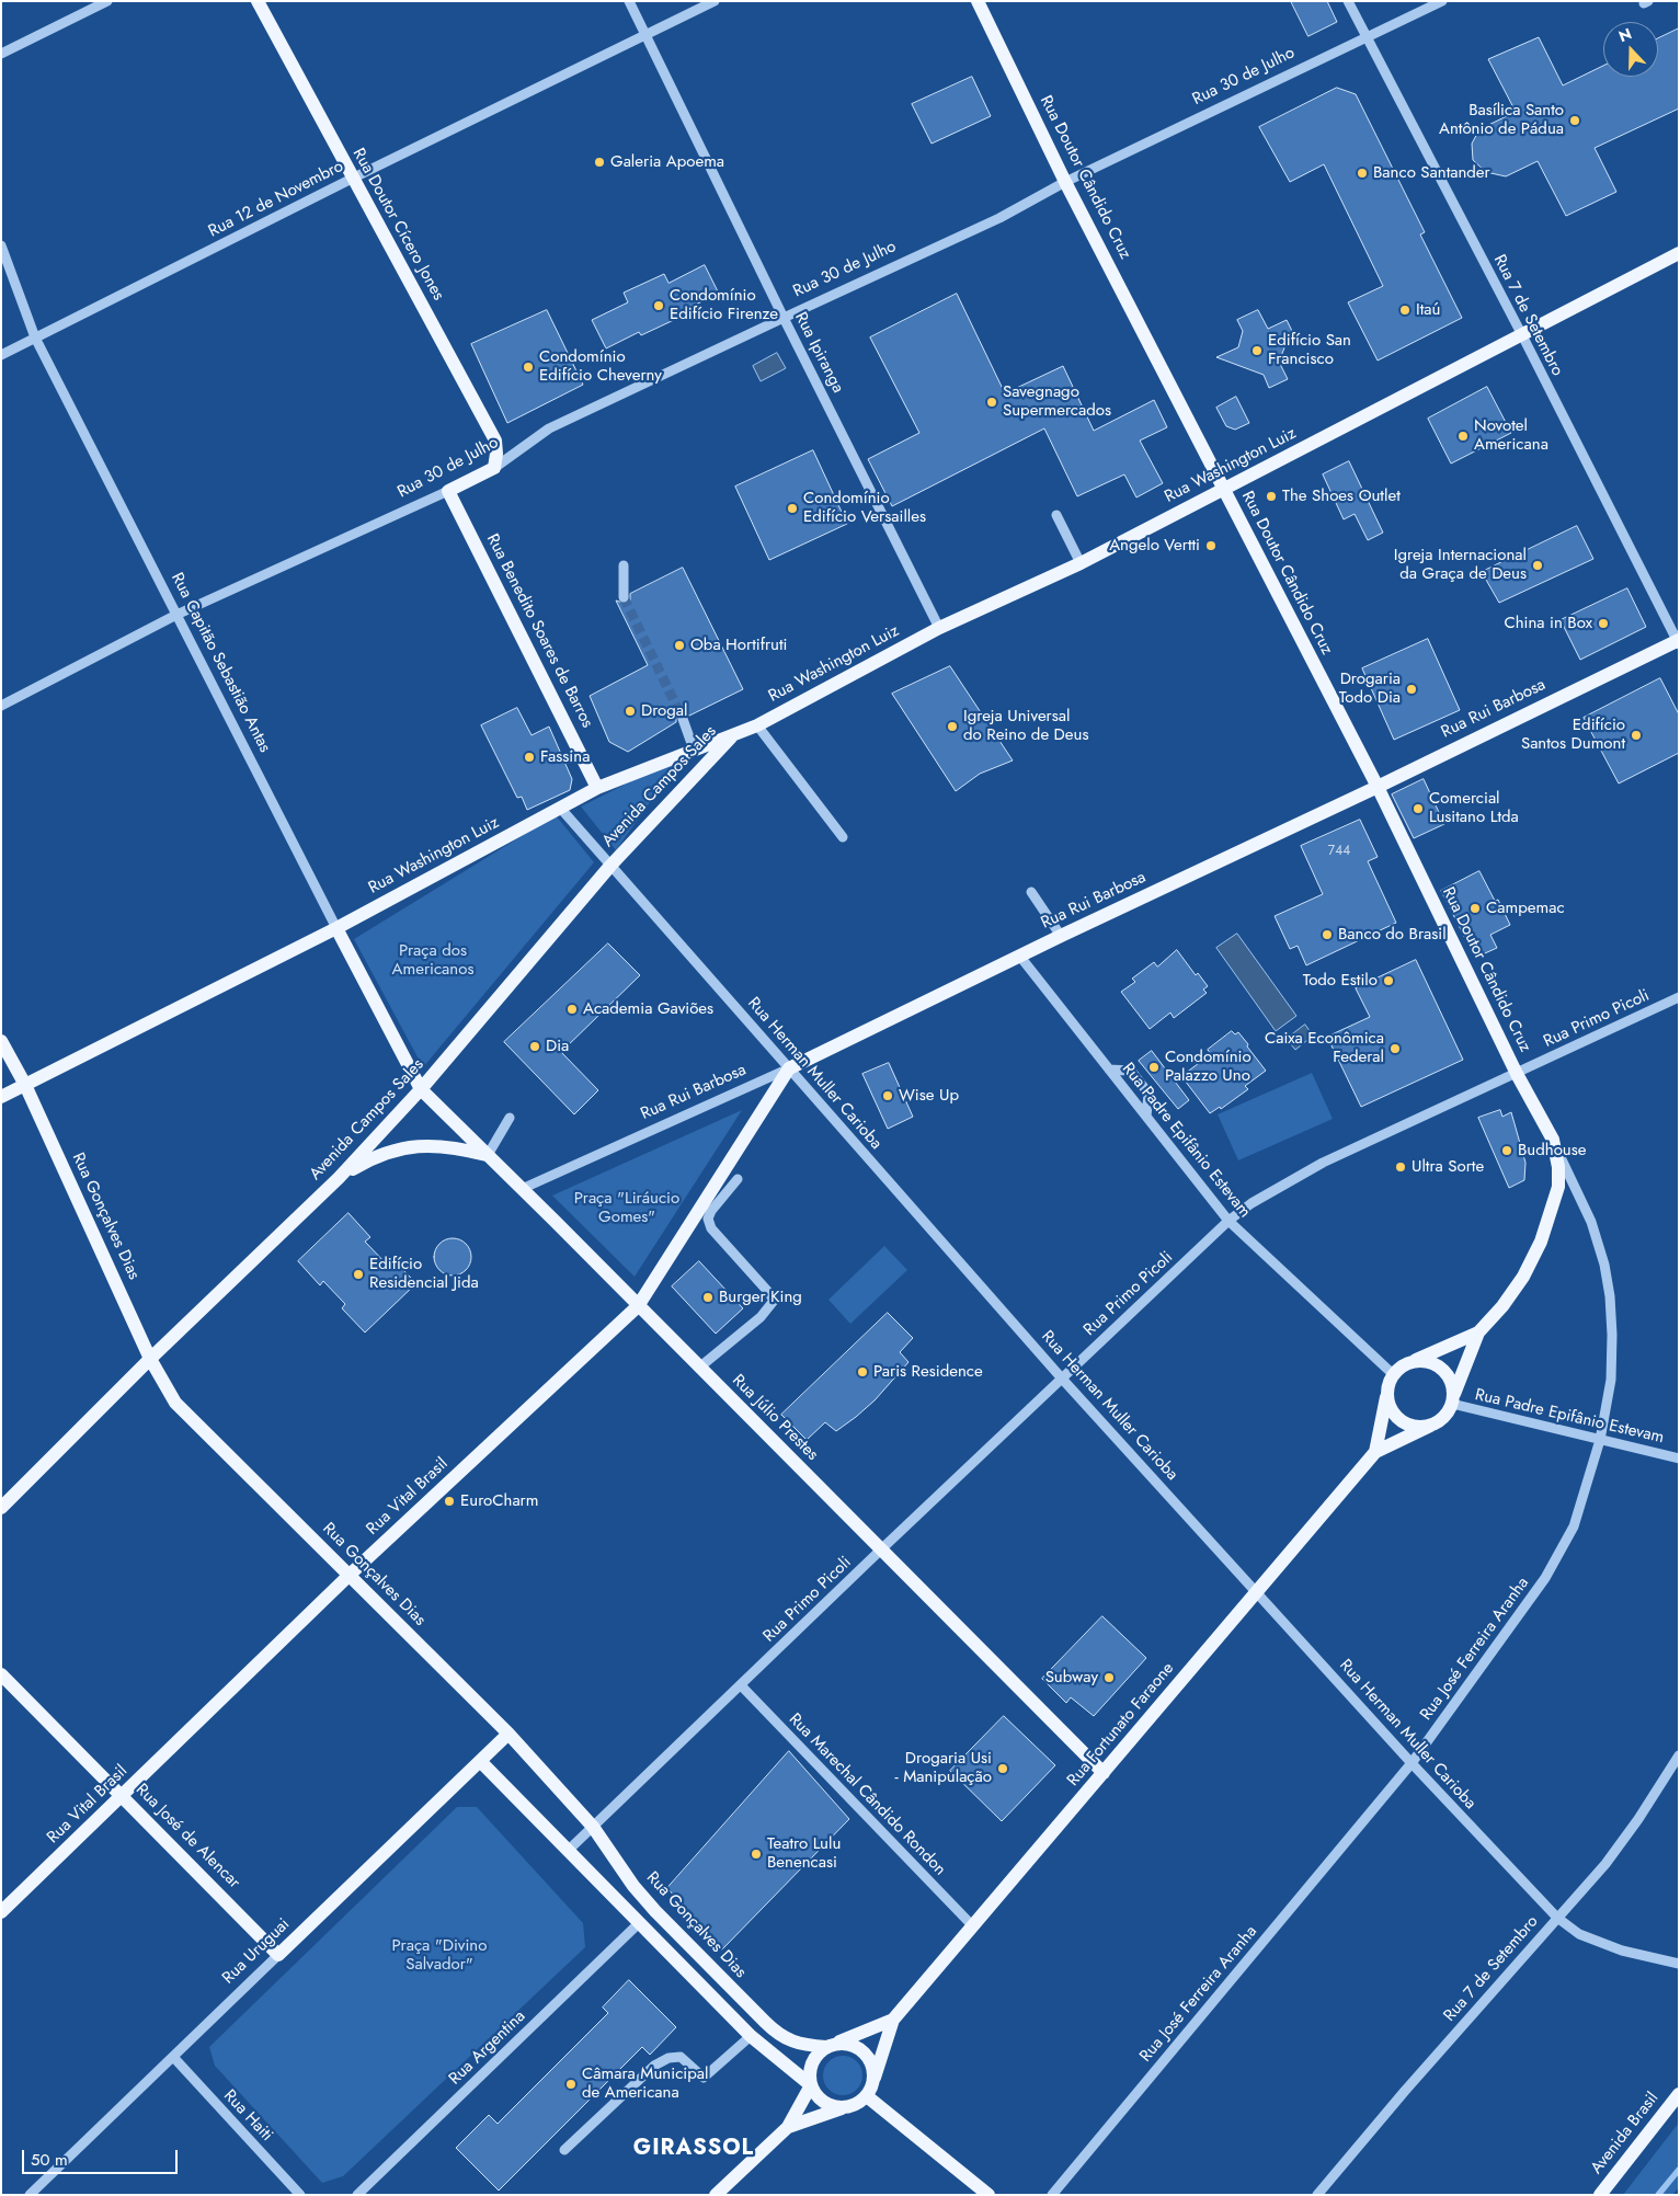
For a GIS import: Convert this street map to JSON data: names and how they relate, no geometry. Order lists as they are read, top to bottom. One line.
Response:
{"streets":{"main road":["Rua 30 de Julho","Rua Doutor Cândido Cruz","Rua Doutor Cícero Jones","Rua Washington Luiz","Rua Benedito Soares de Barros","Rua Capitão Sebastião Antas","Rua Rui Barbosa","Avenida Campos Sales","Rua Gonçalves Dias","Rua Júlio Prestes","Rua Vital Brasil","Rua Fortunato Faraone","Rua José de Alencar","Rua Uruguai","Avenida Brasil"],"street":["Rua 12 de Novembro","Rua 7 de Setembro","Rua Ipiranga","Rua Primo Picoli","Rua Herman Muller Carioba","Rua Padre Epifânio Estevam","Rua José Ferreira Aranha","Rua Marechal Cândido Rondon","Rua Argentina","Rua Haiti"]},"crossings":[["Rua 30 de Julho","Rua Doutor Cândido Cruz"],["Rua 30 de Julho","Rua Doutor Cícero Jones"],["Rua 30 de Julho","Rua 7 de Setembro"],["Rua 30 de Julho","Rua Ipiranga"],["Rua 30 de Julho","Rua Benedito Soares de Barros"],["Rua 30 de Julho","Rua Capitão Sebastião Antas"],["Rua Doutor Cândido Cruz","Rua Washington Luiz"],["Rua Doutor Cândido Cruz","Rua Rui Barbosa"],["Rua Doutor Cândido Cruz","Rua Primo Picoli"],["Rua Doutor Cândido Cruz","Rua José Ferreira Aranha"],["Rua 12 de Novembro","Rua Doutor Cícero Jones"],["Rua 12 de Novembro","Rua Ipiranga"],["Rua 12 de Novembro","Rua Capitão Sebastião Antas"],["Rua 7 de Setembro","Rua Washington Luiz"],["Rua 7 de Setembro","Rua Rui Barbosa"],["Rua 7 de Setembro","Rua Herman Muller Carioba"],["Rua Ipiranga","Rua Washington Luiz"],["Rua Washington Luiz","Rua Benedito Soares de Barros"],["Rua Washington Luiz","Rua Capitão Sebastião Antas"],["Rua Washington Luiz","Avenida Campos Sales"],["Rua Washington Luiz","Rua Herman Muller Carioba"],["Rua Washington Luiz","Rua Gonçalves Dias"],["Rua Capitão Sebastião Antas","Avenida Campos Sales"],["Rua Capitão Sebastião Antas","Rua Júlio Prestes"],["Rua Rui Barbosa","Rua Herman Muller Carioba"],["Rua Rui Barbosa","Rua Padre Epifânio Estevam"],["Rua Rui Barbosa","Rua Júlio Prestes"],["Rua Rui Barbosa","Rua Vital Brasil"],["Avenida Campos Sales","Rua Herman Muller Carioba"],["Avenida Campos Sales","Rua Gonçalves Dias"],["Avenida Campos Sales","Rua Júlio Prestes"],["Rua Primo Picoli","Rua Herman Muller Carioba"],["Rua Primo Picoli","Rua Padre Epifânio Estevam"],["Rua Primo Picoli","Rua Gonçalves Dias"],["Rua Primo Picoli","Rua Júlio Prestes"],["Rua Primo Picoli","Rua Marechal Cândido Rondon"],["Rua Herman Muller Carioba","Rua Vital Brasil"],["Rua Herman Muller Carioba","Rua José Ferreira Aranha"],["Rua Herman Muller Carioba","Rua Fortunato Faraone"],["Rua Padre Epifânio Estevam","Rua José Ferreira Aranha"],["Rua Gonçalves Dias","Rua Vital Brasil"],["Rua Gonçalves Dias","Rua Fortunato Faraone"],["Rua Gonçalves Dias","Rua Uruguai"],["Rua Júlio Prestes","Rua Vital Brasil"],["Rua Júlio Prestes","Rua Fortunato Faraone"],["Rua Vital Brasil","Rua José de Alencar"],["Rua Fortunato Faraone","Rua Marechal Cândido Rondon"],["Rua José de Alencar","Rua Uruguai"],["Rua Uruguai","Rua Haiti"]],"districts":["GIRASSOL"],"parks":["Praça dos Americanos","Praça \"Liráucio Gomes\"","Praça \"Divino Salvador\""],"places":["Basílica Santo Antônio de Pádua","Galeria Apoema","Banco Santander","Condomínio Edifício Firenze","Itaú","Edifício San Francisco","Condomínio Edifício Cheverny","Savegnago Supermercados","Novotel Americana","The Shoes Outlet","Condomínio Edifício Versailles","Angelo Vertti","Igreja Internacional da Graça de Deus","China in Box","Oba Hortifruti","Drogaria Todo Dia","Drogal","Igreja Universal do Reino de Deus","Edifício Santos Dumont","Fassina","Comercial Lusitano Ltda","Campemac","Banco do Brasil","Todo Estilo","Academia Gaviões","Dia","Caixa Econômica Federal","Condomínio Palazzo Uno","Wise Up","Budhouse","Ultra Sorte","Edifício Residencial Jida","Burger King","Paris Residence","EuroCharm","Subway","Drogaria Usi - Manipulação","Teatro Lulu Benencasi","Câmara Municipal de Americana"],"house_numbers":["744"],"scale_bar":"50 m","north":"top"}
